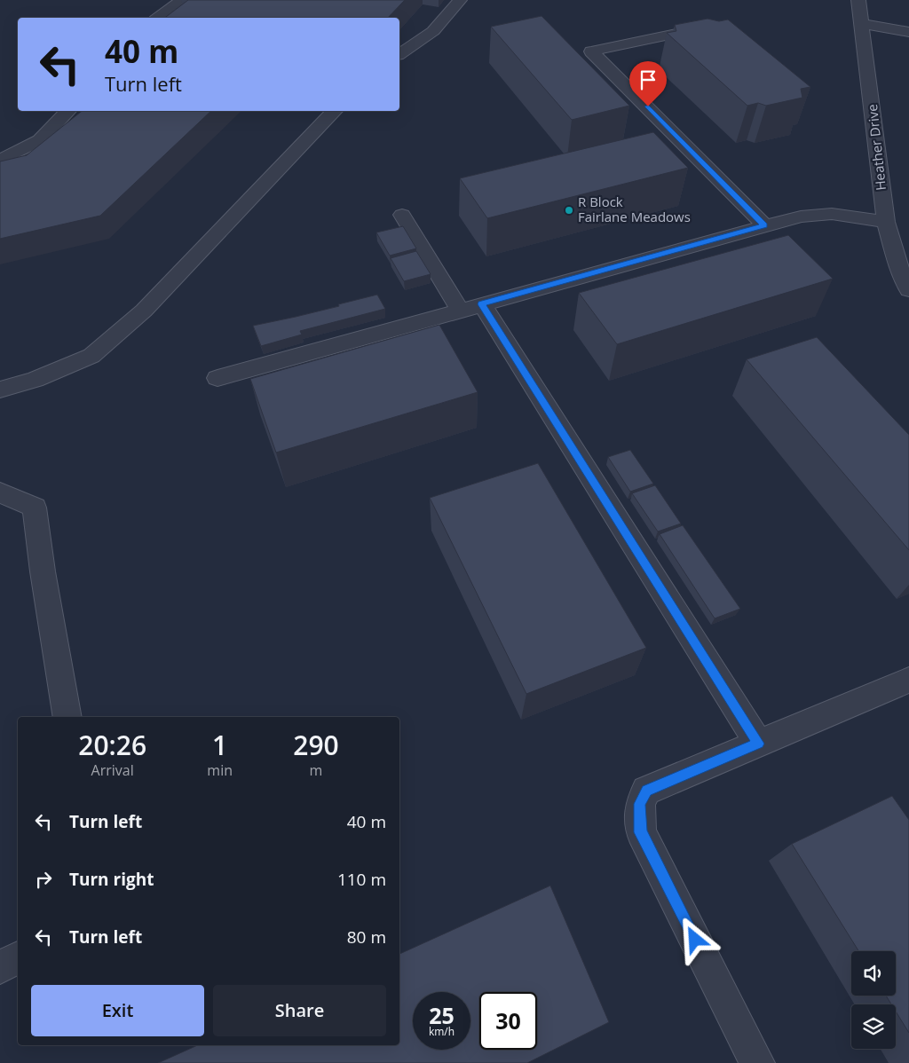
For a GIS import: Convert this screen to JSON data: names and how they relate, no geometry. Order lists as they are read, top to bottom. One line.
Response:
{"streets":{"street":["Heather Drive"]},"places":["R Block Fairlane Meadows"],"page":{"turn":["40 m","Turn left"],"eta":["20:26","Arrival","1","min","290","m"],"list":[{"name":"Turn left","value":"40 m"},{"name":"Turn right","value":"110 m"},{"name":"Turn left","value":"80 m"}],"buttons":["Exit","Share"],"speed":"25 km/h","limit":"30"}}
